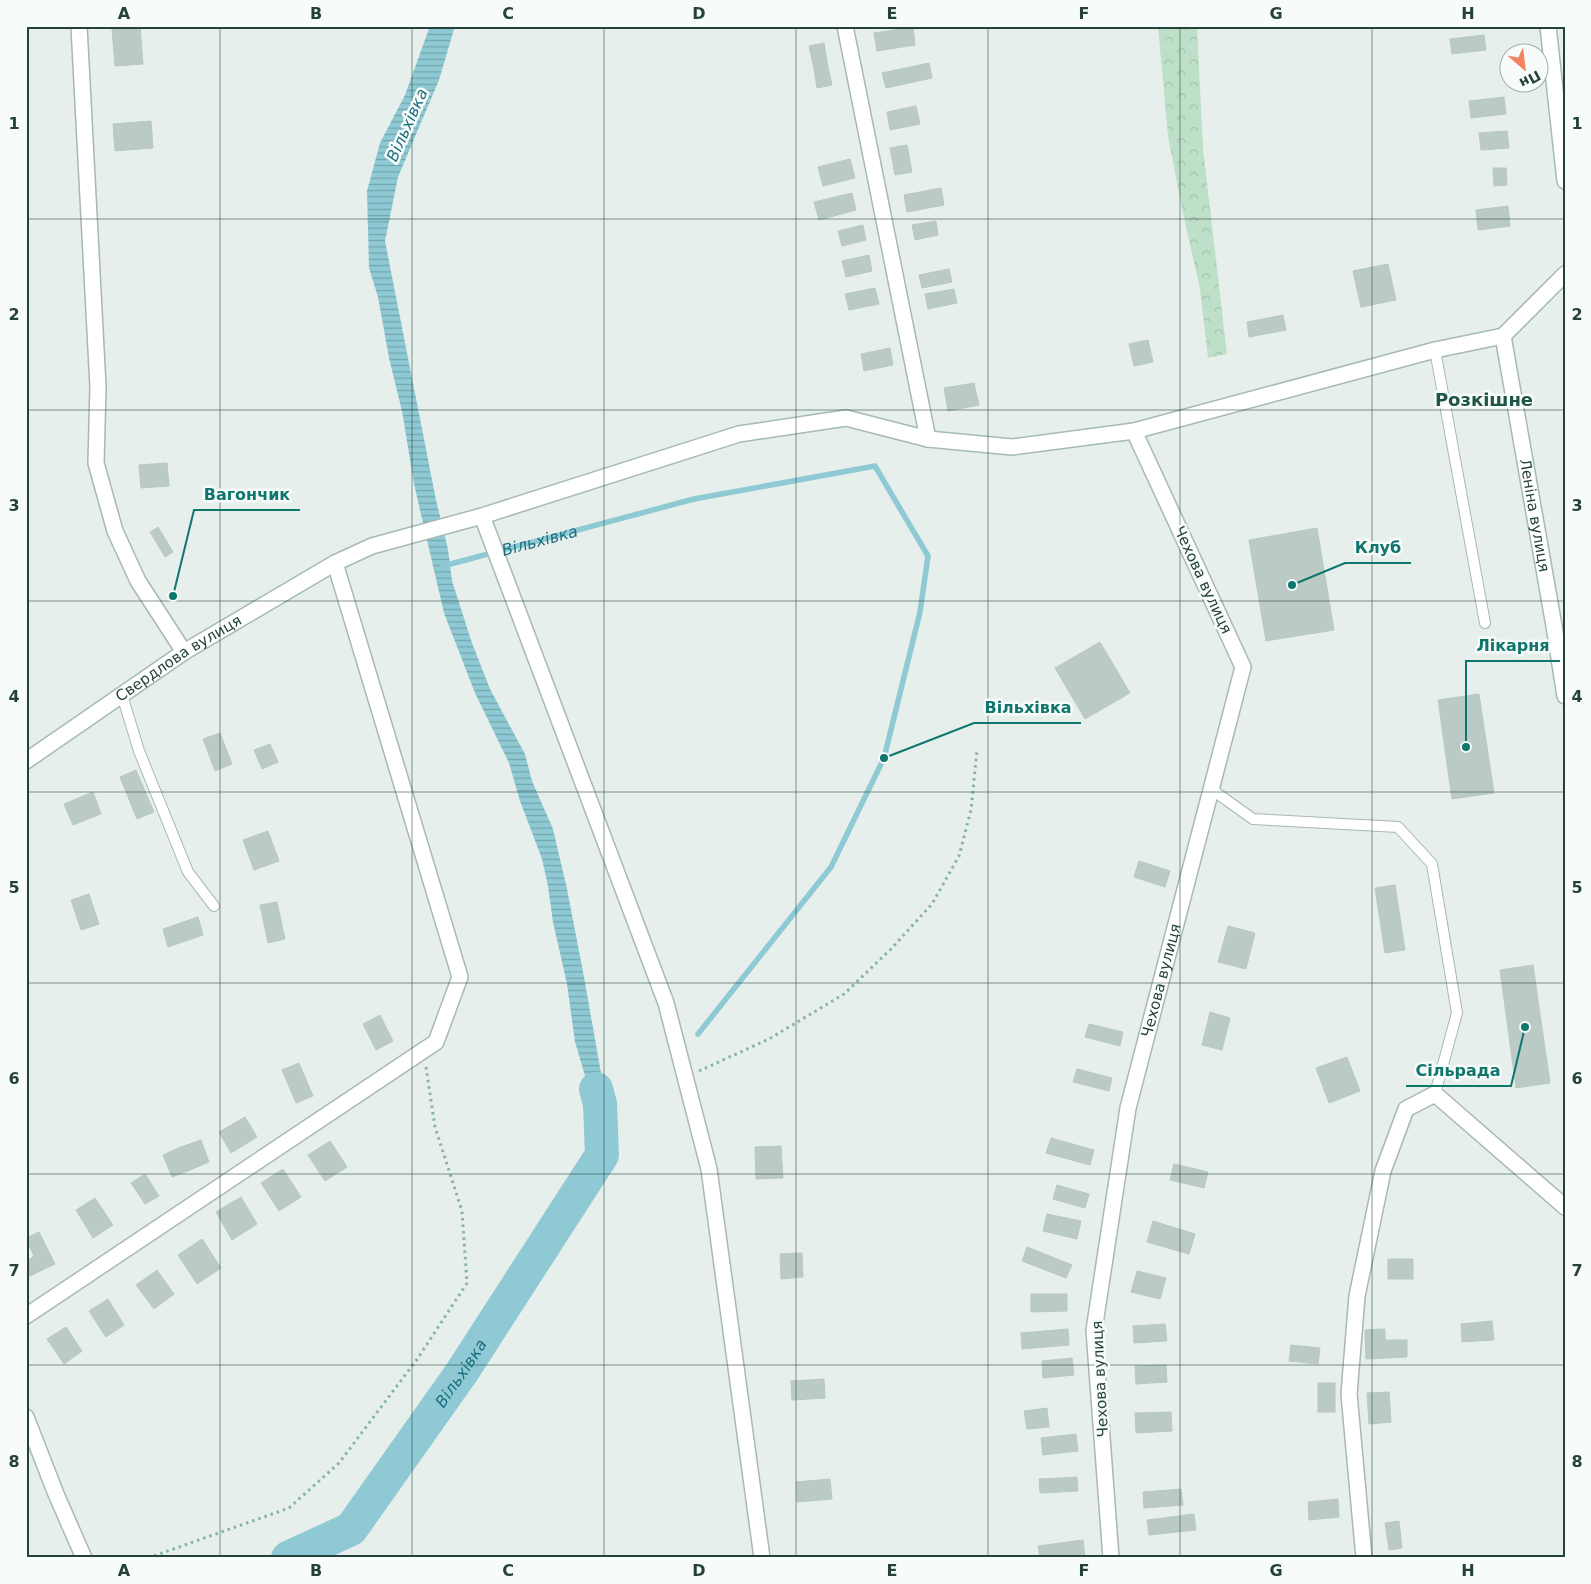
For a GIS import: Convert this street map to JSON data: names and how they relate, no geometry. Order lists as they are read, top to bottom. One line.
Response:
{"streets":{"street":["Леніна вулиця","Чехова вулиця","Свердлова вулиця"]},"crossings":[["Леніна вулиця","Свердлова вулиця"],["Чехова вулиця","Свердлова вулиця"]],"districts":["Розкішне"],"water":["Вільхівка"],"places":["Клуб","Вагончик","Лікарня","Вільхівка","Сільрада"],"north":"bottom right","grid":{"columns":["A","B","C","D","E","F","G","H"],"rows":["1","2","3","4","5","6","7","8"]}}
